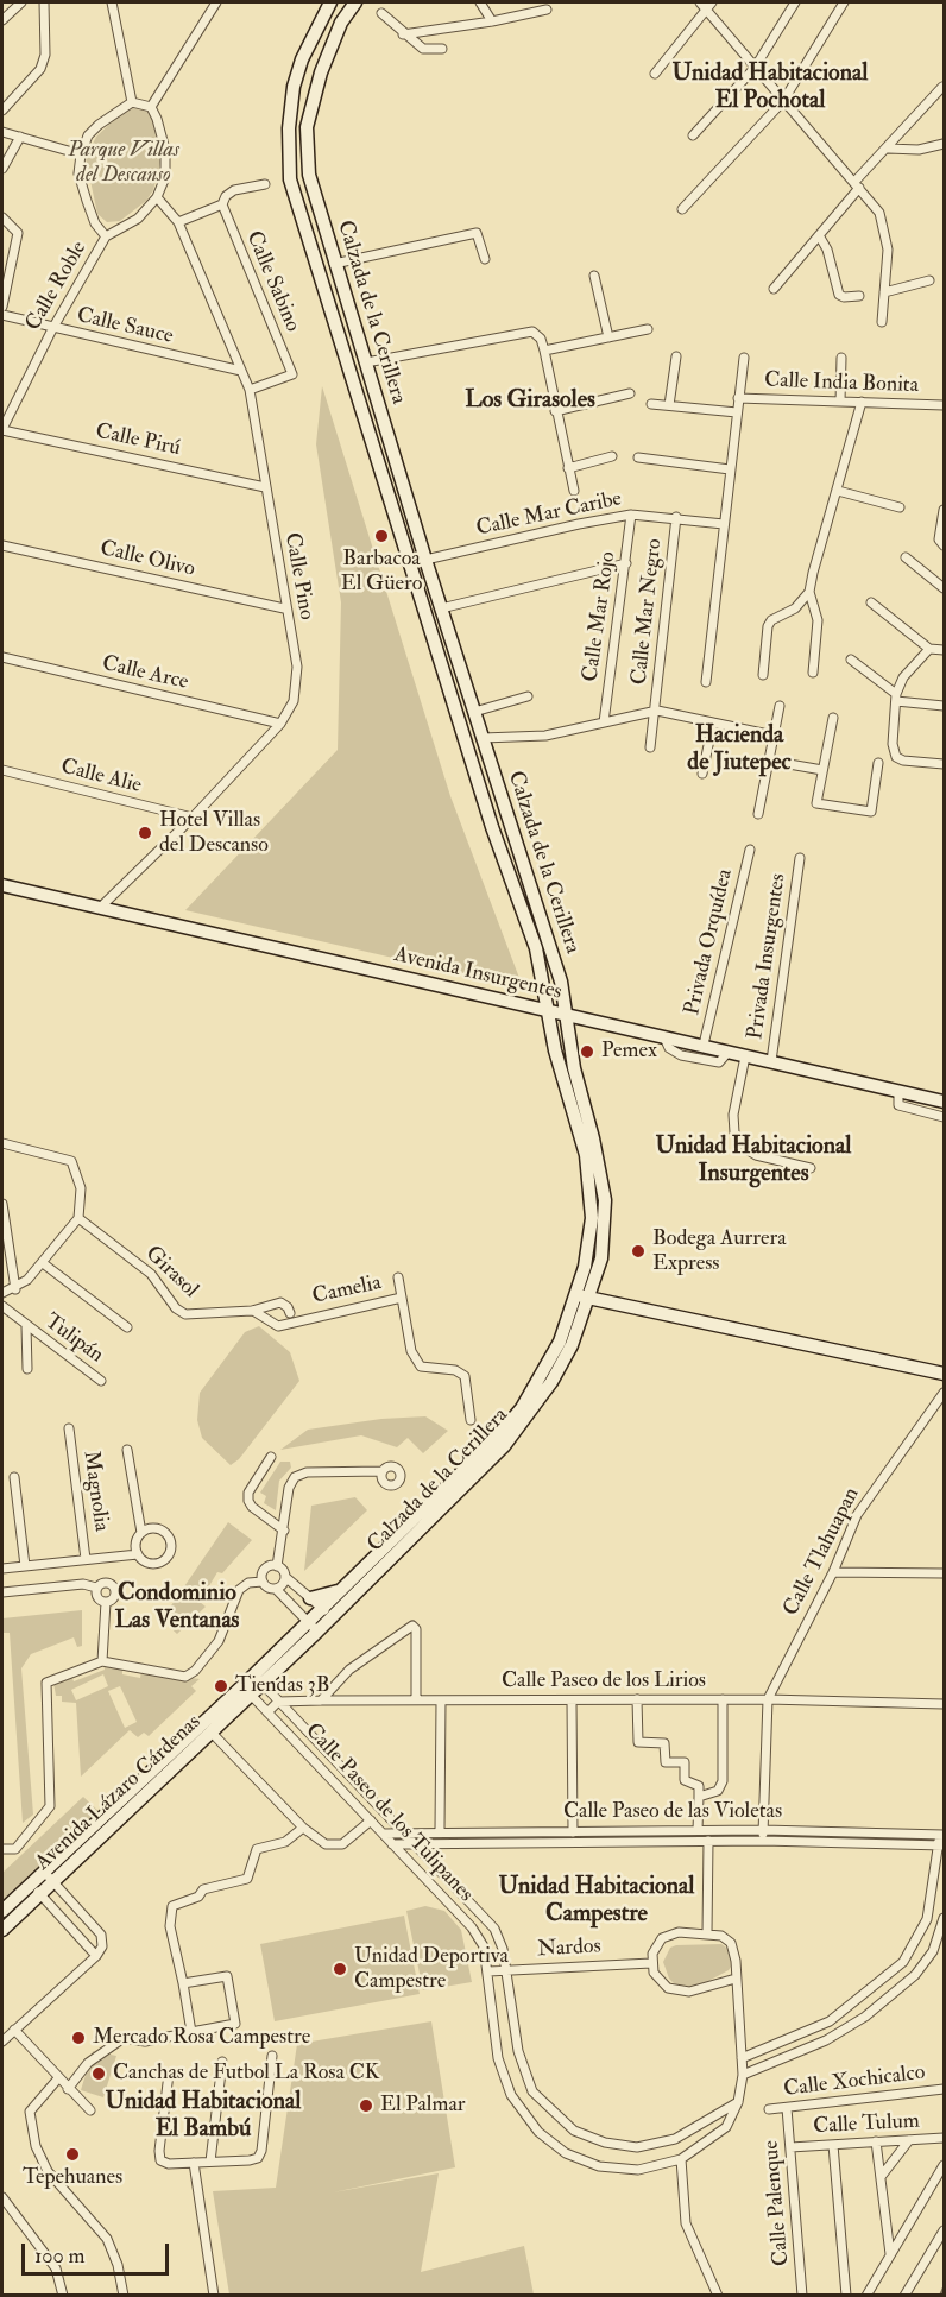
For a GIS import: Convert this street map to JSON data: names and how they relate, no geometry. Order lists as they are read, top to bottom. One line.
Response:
{"streets":{"main road":["Calzada de la Cerillera","Avenida Insurgentes","Avenida Lázaro Cárdenas"],"street":["Calle Sabino","Calle Roble","Calle Sauce","Calle India Bonita","Calle Pirú","Calle Mar Caribe","Calle Olivo","Calle Pino","Calle Mar Negro","Calle Mar Rojo","Calle Arce","Calle Alie","Privada Orquídea","Privada Insurgentes","Girasol","Camelia","Tulipán","Magnolia","Calle Tlahuapan","Calle Paseo de los Lirios","Calle Paseo de las Violetas","Calle Paseo de los Tulipanes","Nardos","Calle Xochicalco","Calle Tulum","Calle Palenque"]},"crossings":[["Calle Sabino","Calle Pino"],["Calle Roble","Calle Sauce"],["Calle Roble","Calle Pirú"],["Calle Roble","Calle Pino"],["Calzada de la Cerillera","Calle Mar Caribe"],["Calzada de la Cerillera","Avenida Insurgentes"],["Calzada de la Cerillera","Avenida Lázaro Cárdenas"],["Calzada de la Cerillera","Calle Paseo de los Tulipanes"],["Calle Sauce","Calle Pino"],["Calle Pirú","Calle Pino"],["Calle Mar Caribe","Calle Mar Negro"],["Calle Mar Caribe","Calle Mar Rojo"],["Calle Olivo","Calle Pino"],["Calle Pino","Calle Arce"],["Calle Pino","Calle Alie"],["Calle Pino","Avenida Insurgentes"],["Privada Orquídea","Avenida Insurgentes"],["Privada Insurgentes","Avenida Insurgentes"],["Calle Tlahuapan","Calle Paseo de los Lirios"],["Calle Paseo de los Lirios","Calle Paseo de los Tulipanes"],["Avenida Lázaro Cárdenas","Calle Paseo de los Tulipanes"],["Calle Paseo de las Violetas","Calle Paseo de los Tulipanes"],["Calle Paseo de los Tulipanes","Nardos"],["Calle Xochicalco","Calle Palenque"],["Calle Tulum","Calle Palenque"]],"districts":["Unidad Habitacional El Pochotal","Los Girasoles","Hacienda de Jiutepec","Unidad Habitacional Insurgentes","Condominio Las Ventanas","Unidad Habitacional Campestre","Unidad Habitacional El Bambú"],"parks":["Parque Villas del Descanso"],"places":["Barbacoa El Güero","Hotel Villas del Descanso","Pemex","Bodega Aurrera Express","Tiendas 3B","Unidad Deportiva Campestre","Mercado Rosa Campestre","Canchas de Futbol La Rosa CK","El Palmar","Tepehuanes"],"scale_bar":"100 m"}
